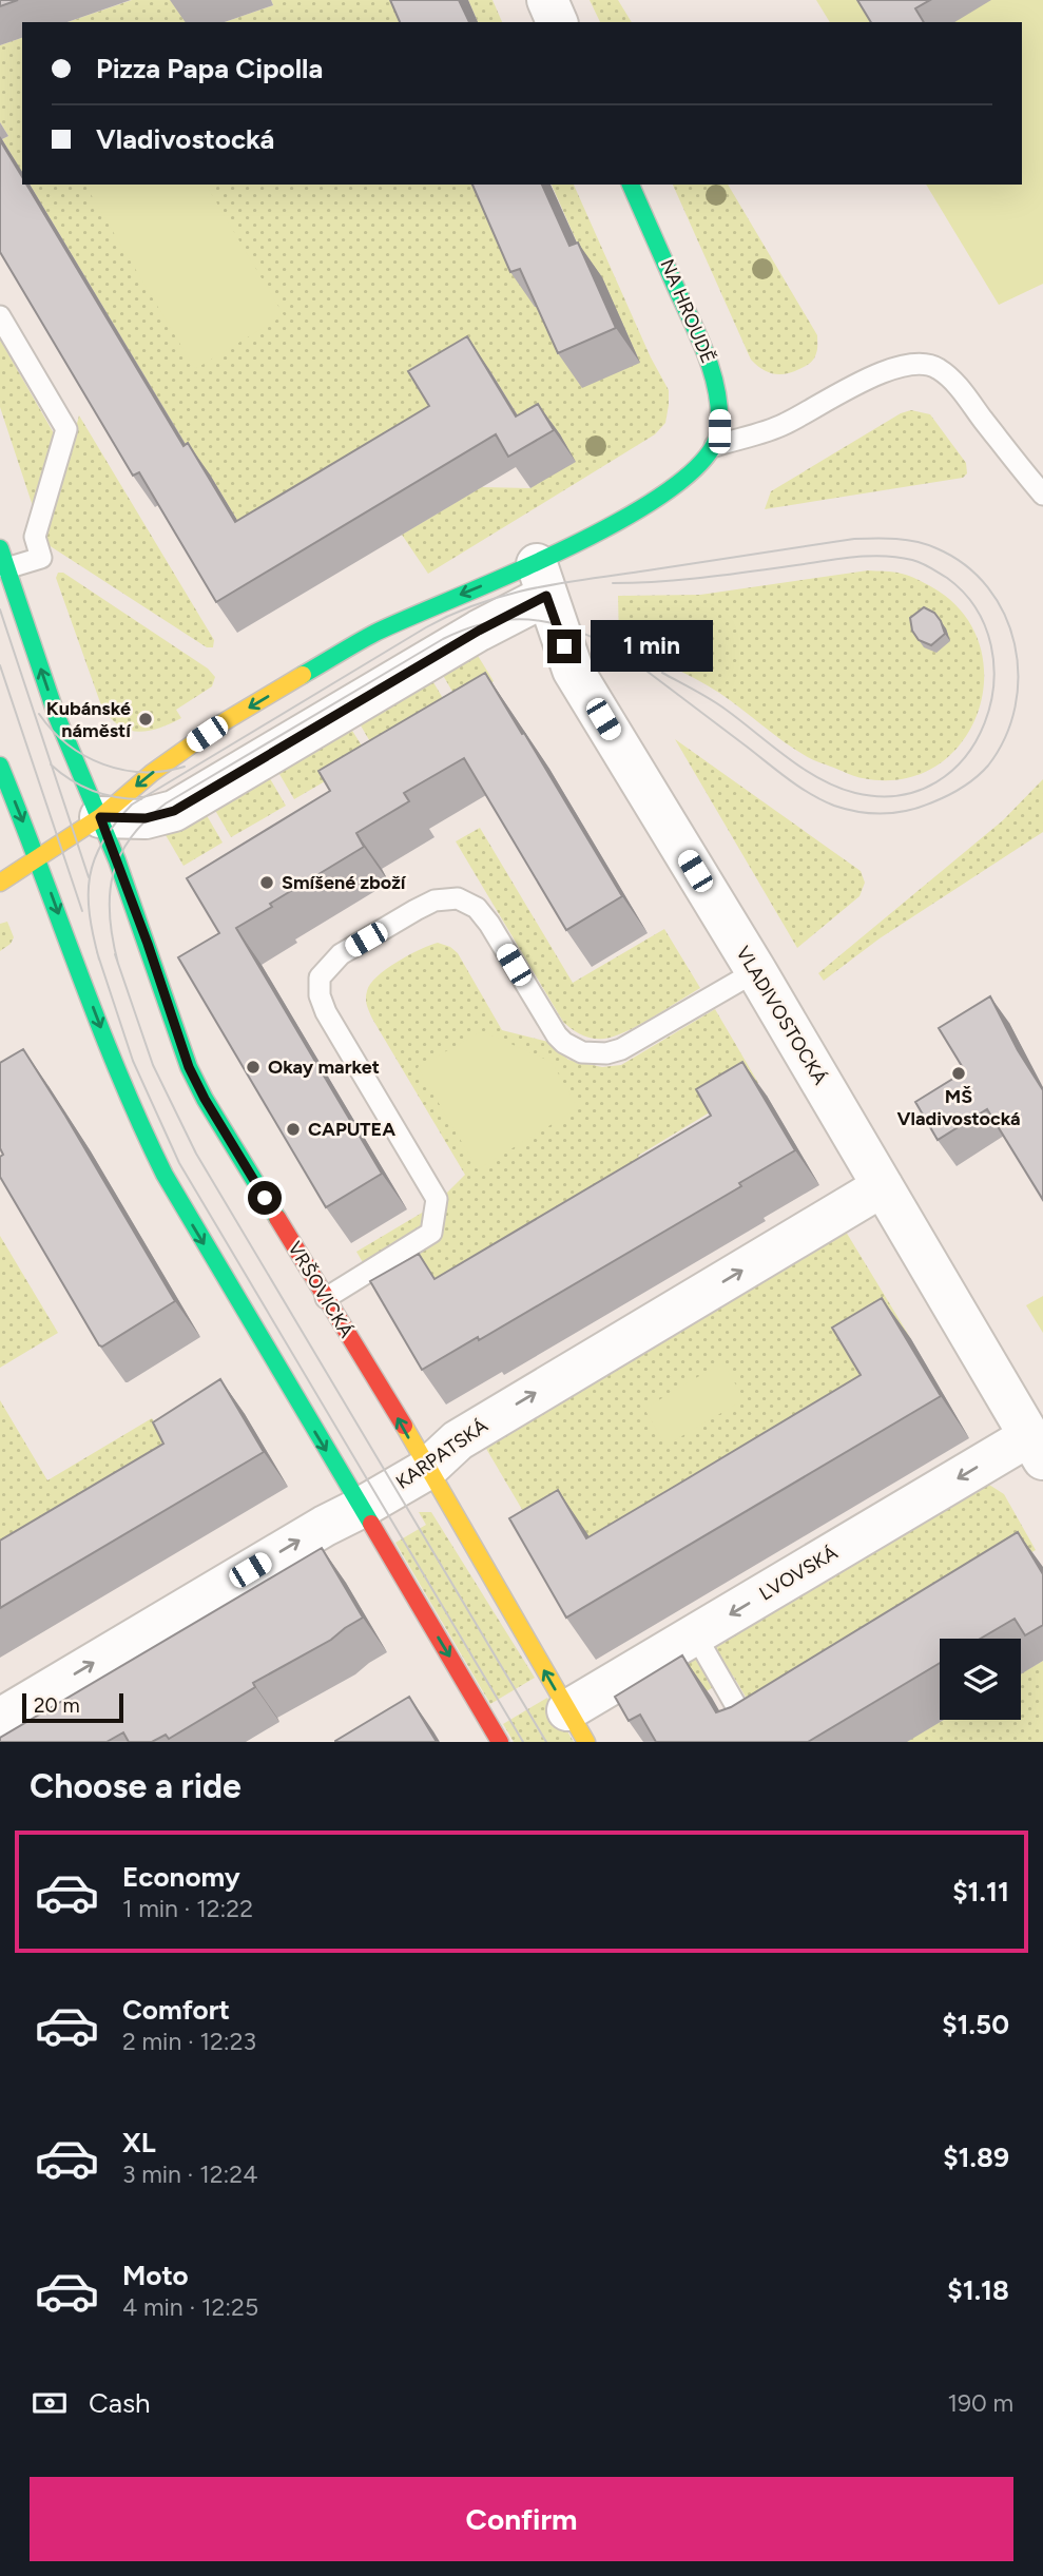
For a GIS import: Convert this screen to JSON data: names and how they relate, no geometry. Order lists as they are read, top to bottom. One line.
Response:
{"streets":{"main road":["NA HROUDĚ","VRŠOVICKÁ"],"street":["VLADIVOSTOCKÁ","KARPATSKÁ","LVOVSKÁ"]},"crossings":[["VLADIVOSTOCKÁ","KARPATSKÁ"],["VLADIVOSTOCKÁ","LVOVSKÁ"],["VRŠOVICKÁ","KARPATSKÁ"],["VRŠOVICKÁ","LVOVSKÁ"]],"one_way":["KARPATSKÁ","LVOVSKÁ"],"places":["Kubánské náměstí","Smíšené zboží","Okay market","MŠ Vladivostocká","CAPUTEA"],"scale_bar":"20 m","page":{"banner":["Pizza Papa Cipolla","Vladivostocká"],"bubble":"1 min","scale":"20 m","heading":"Choose a ride","list":[{"name":"Economy","note":"1 min · 12:22","value":"$1.11"},{"name":"Comfort","note":"2 min · 12:23","value":"$1.50"},{"name":"XL","note":"3 min · 12:24","value":"$1.89"},{"name":"Moto","note":"4 min · 12:25","value":"$1.18"}],"pay":["Cash","190 m"],"buttons":"Confirm"}}
